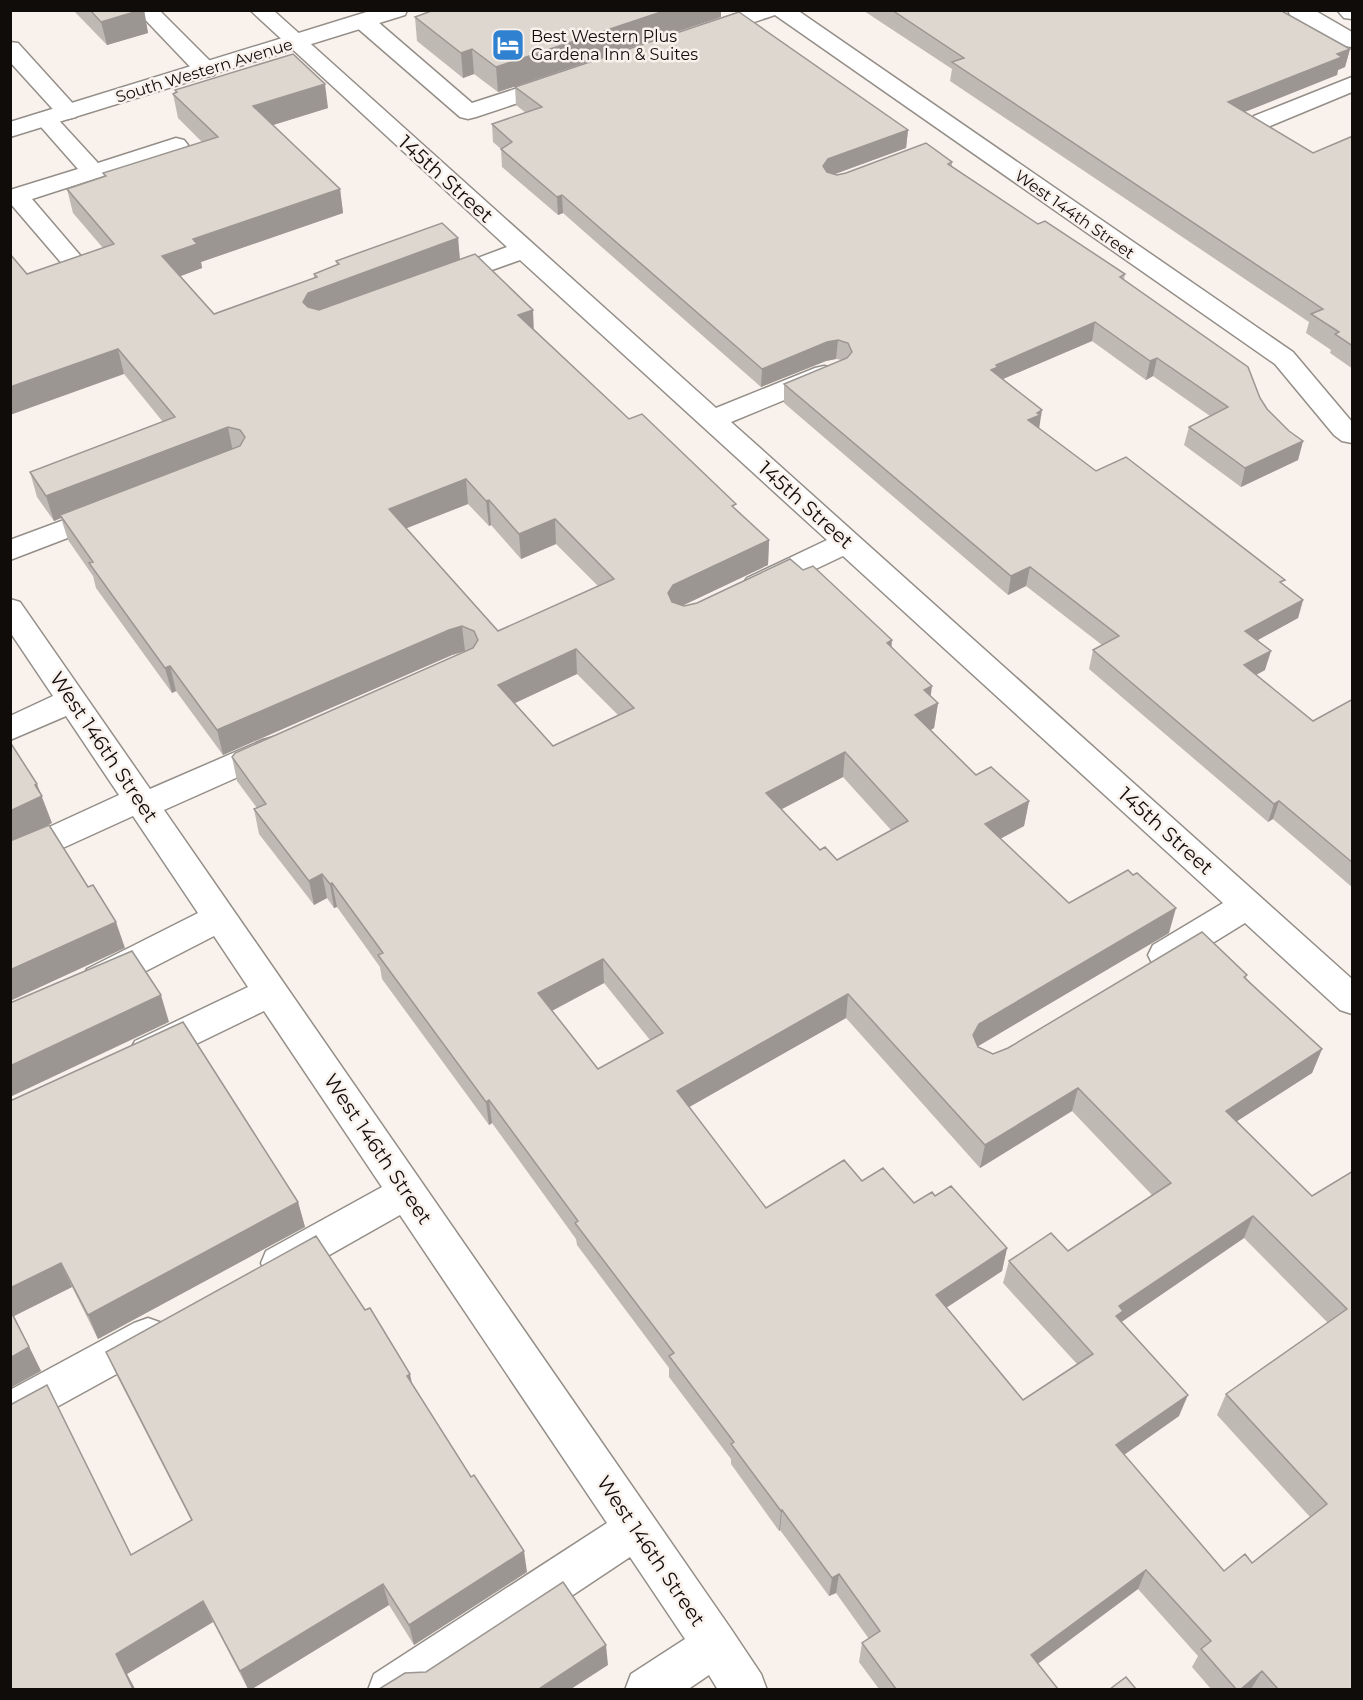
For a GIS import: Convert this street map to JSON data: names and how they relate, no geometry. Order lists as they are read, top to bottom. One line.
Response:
{"streets":{"street":["South Western Avenue","145th Street","West 144th Street","West 146th Street"]},"crossings":[["South Western Avenue","145th Street"]],"places":{"hotel":["Best Western Plus Gardena Inn & Suites"]}}
